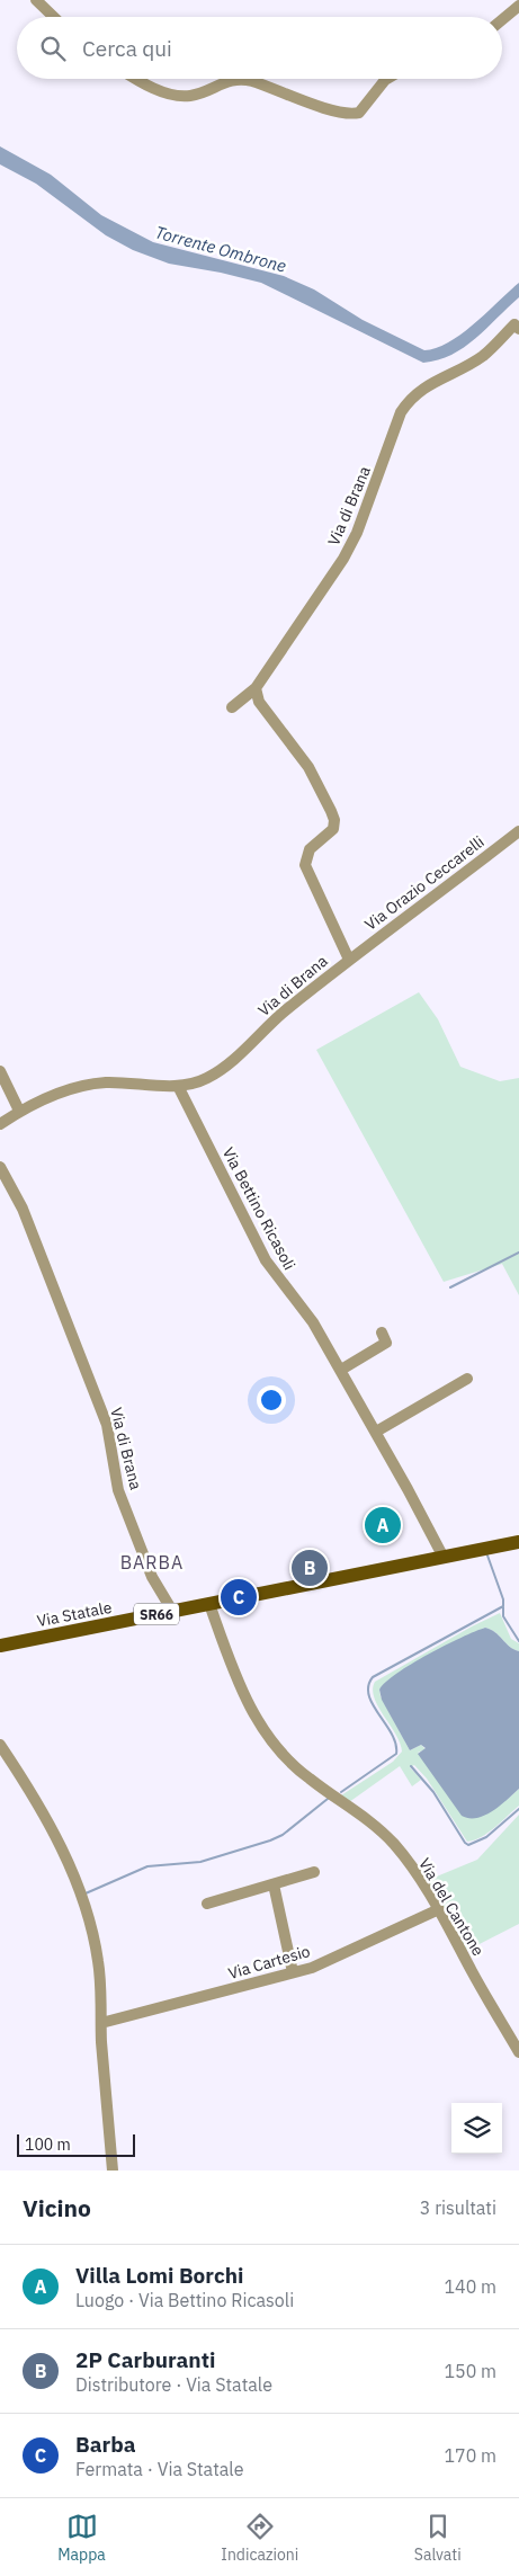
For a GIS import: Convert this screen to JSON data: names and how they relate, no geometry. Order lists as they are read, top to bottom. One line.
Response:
{"streets":{"main road":["Via Statale","SR66"],"street":["Via di Brana","Via Orazio Ceccarelli","Via Bettino Ricasoli","Via del Cantone","Via Cartesio"]},"crossings":[["Via di Brana","Via Orazio Ceccarelli"],["Via di Brana","Via Bettino Ricasoli"],["Via di Brana","Via Statale"],["Via Bettino Ricasoli","Via Statale"],["Via Statale","Via del Cantone"],["Via del Cantone","Via Cartesio"]],"districts":["BARBA"],"water":["Torrente Ombrone"],"scale_bar":"100 m","page":{"search":"Cerca qui","pins":["A","B","C"],"scale":"100 m","heading":["Vicino","3 risultati"],"list":[{"mark":"A","name":"Villa Lomi Borchi","note":"Luogo · Via Bettino Ricasoli","value":"140 m"},{"mark":"B","name":"2P Carburanti","note":"Distributore · Via Statale","value":"150 m"},{"mark":"C","name":"Barba","note":"Fermata · Via Statale","value":"170 m"}],"nav":["Mappa","Indicazioni","Salvati"]}}
